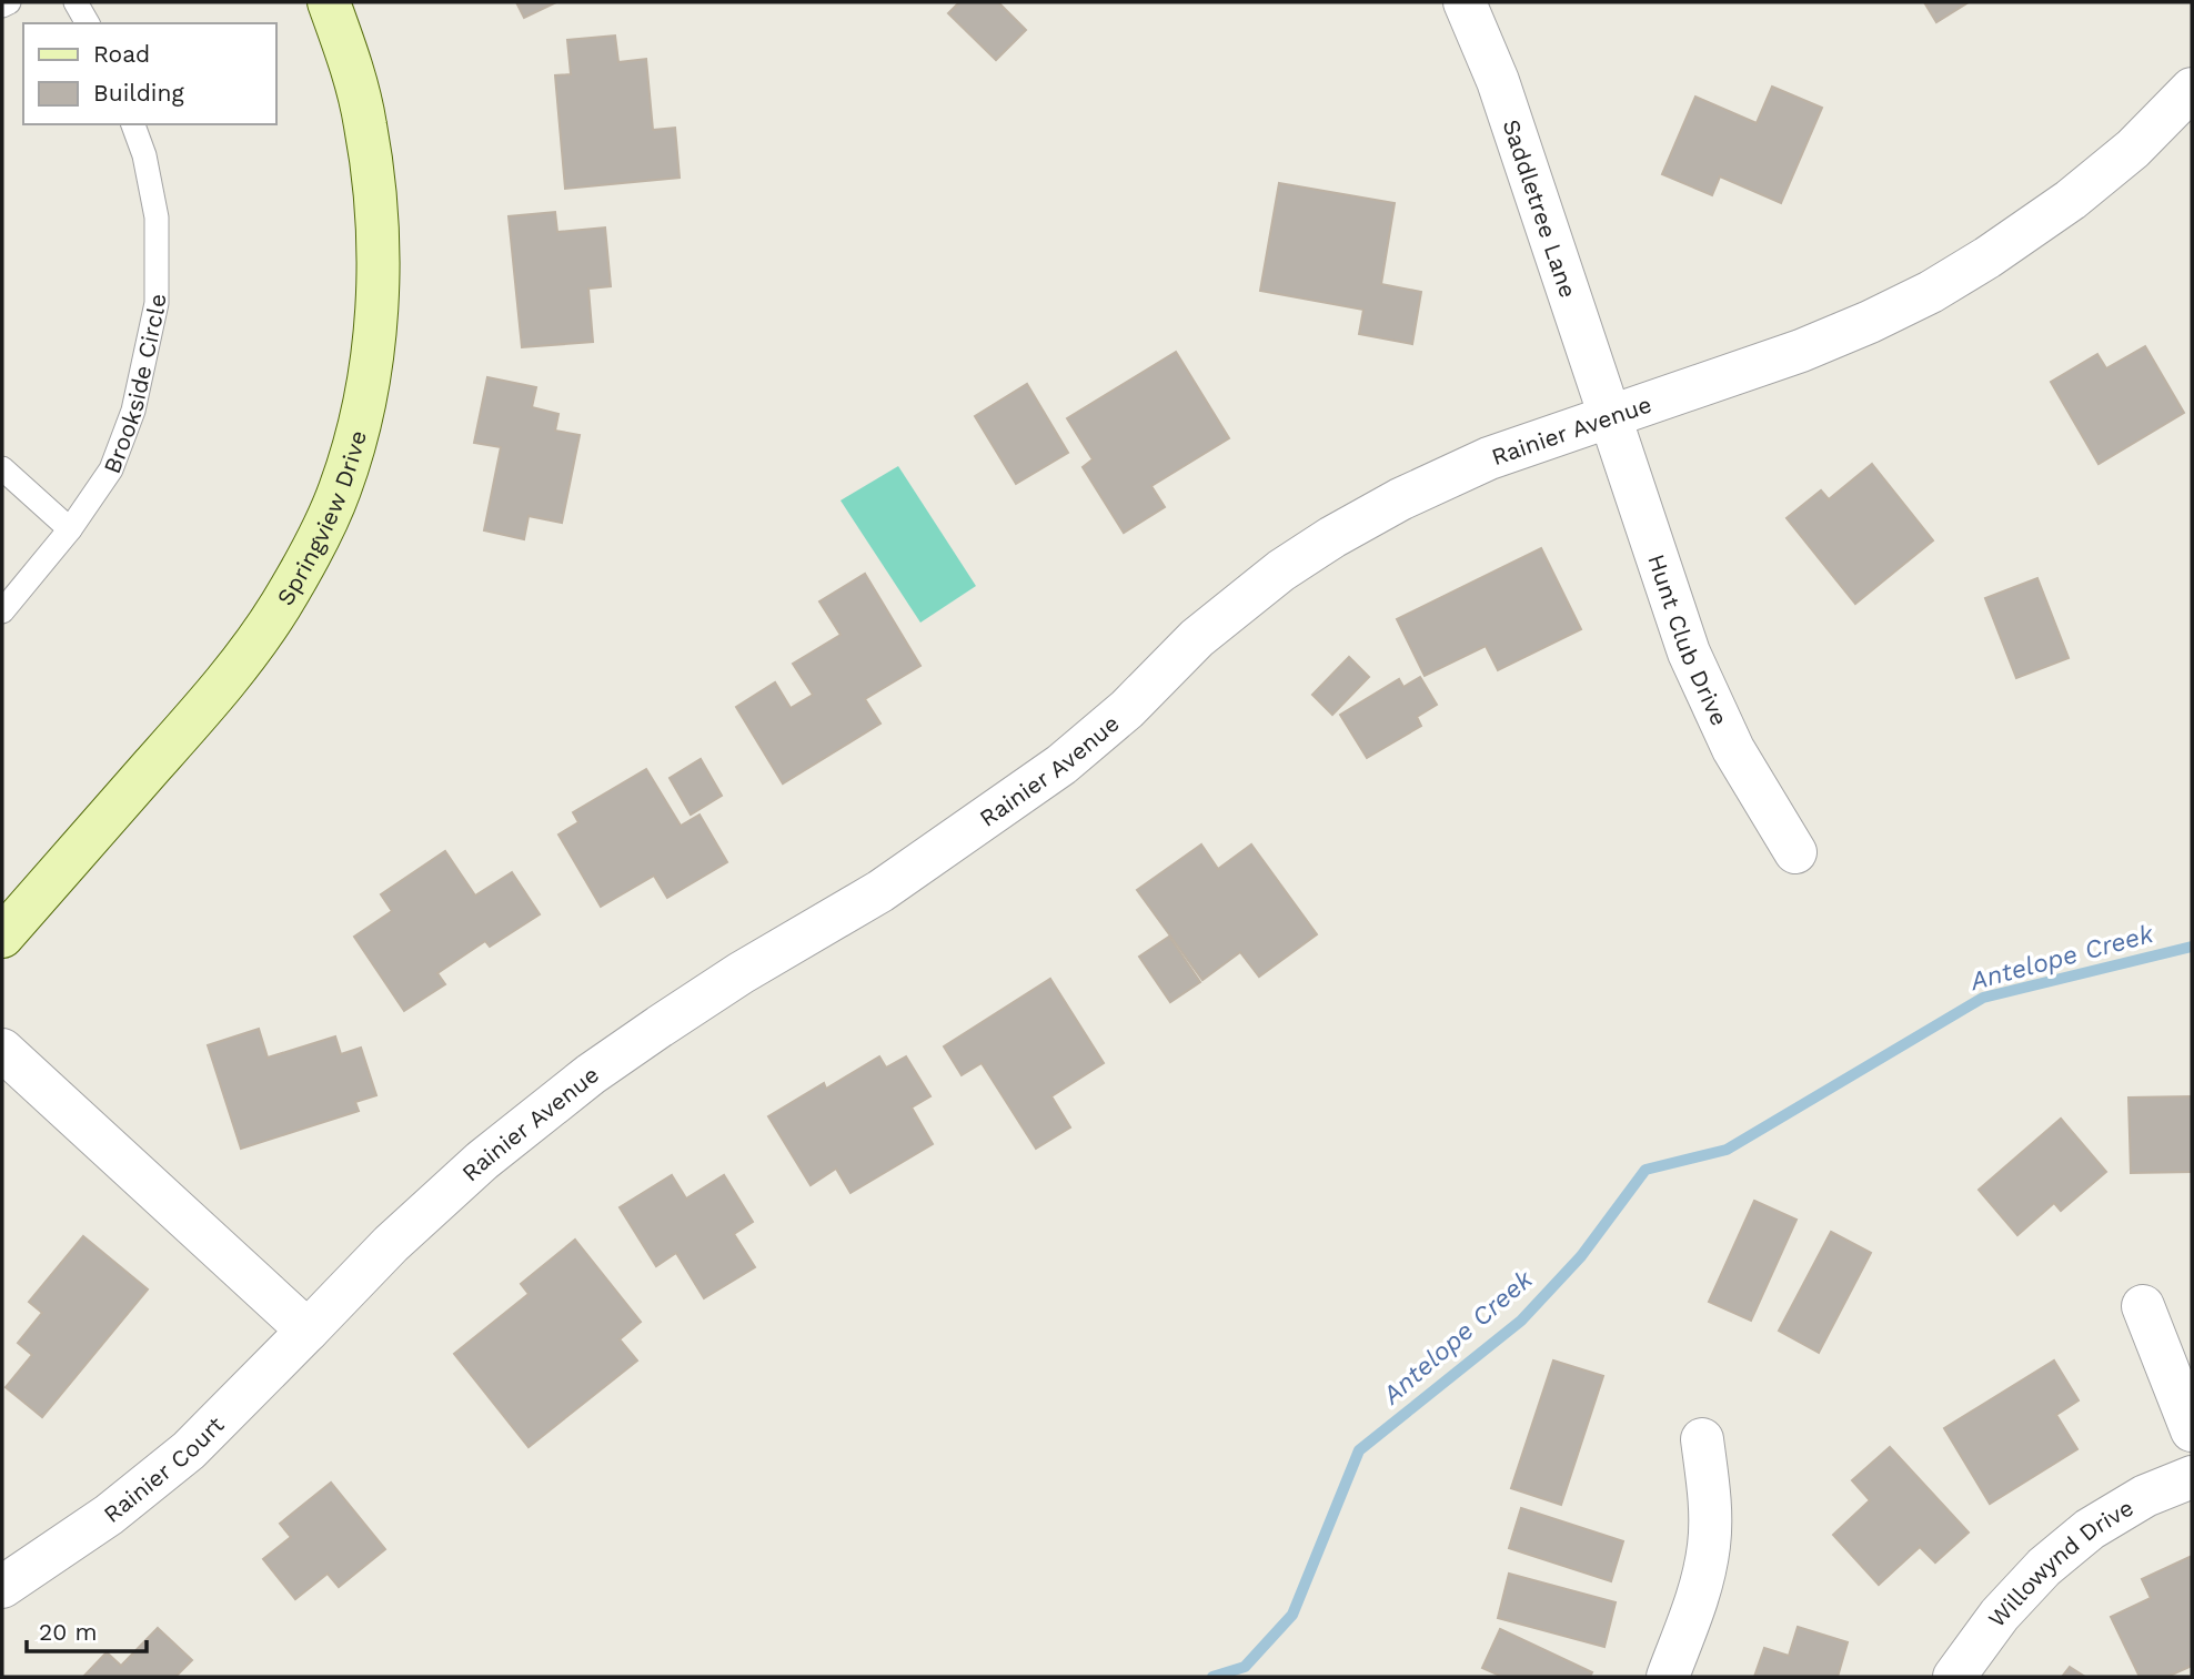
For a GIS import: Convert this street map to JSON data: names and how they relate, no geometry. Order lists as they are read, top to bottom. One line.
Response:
{"streets":{"street":["Saddletree Lane","Rainier Avenue","Springview Drive","Hunt Club Drive","Rainier Court","Willowynd Drive"],"lane":["Brookside Circle"]},"crossings":[["Saddletree Lane","Rainier Avenue"],["Saddletree Lane","Hunt Club Drive"],["Rainier Avenue","Hunt Club Drive"],["Rainier Avenue","Rainier Court"]],"water":["Antelope Creek"],"legend":["Road","Building"],"scale_bar":"20 m"}
